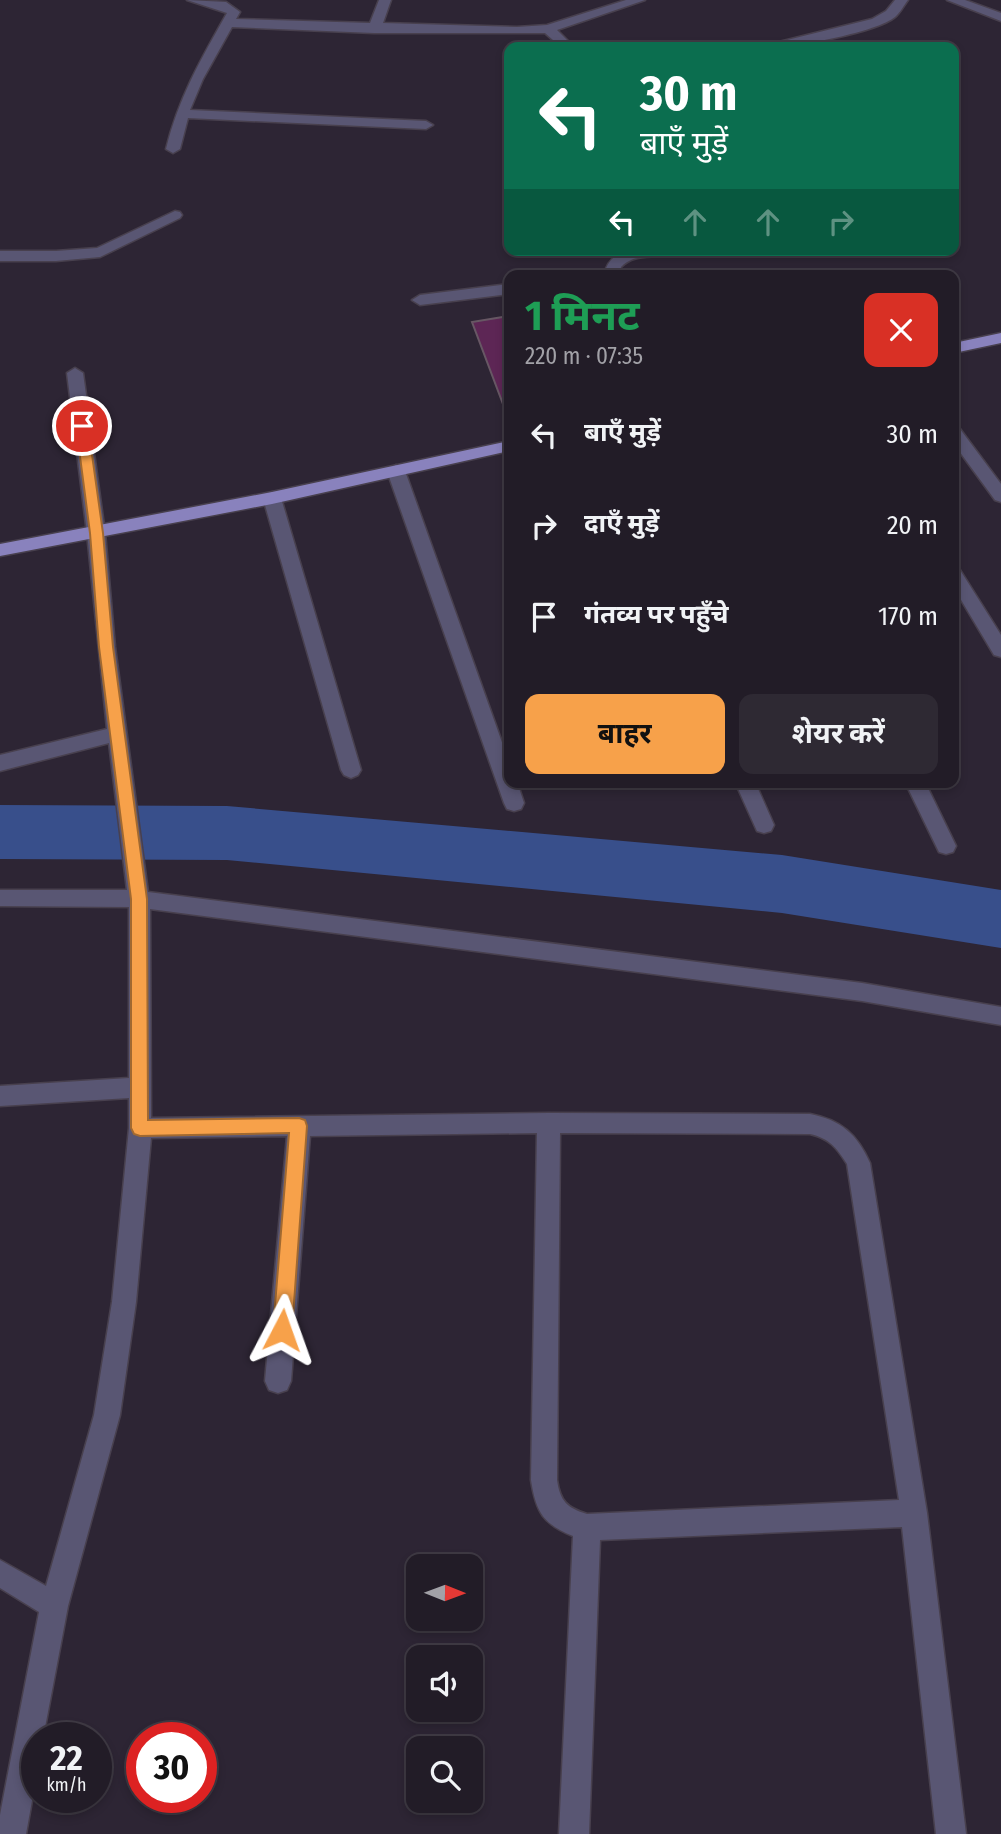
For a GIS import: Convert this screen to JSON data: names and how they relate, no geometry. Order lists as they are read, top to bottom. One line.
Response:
{"north":"right","page":{"turn":["30 m","बाएँ मुड़ें"],"heading":["1 मिनट","220 m · 07:35"],"list":[{"name":"बाएँ मुड़ें","value":"30 m"},{"name":"दाएँ मुड़ें","value":"20 m"},{"name":"गंतव्य पर पहुँचे","value":"170 m"}],"buttons":["बाहर","शेयर करें"],"speed":"22 km/h","limit":"30"}}
